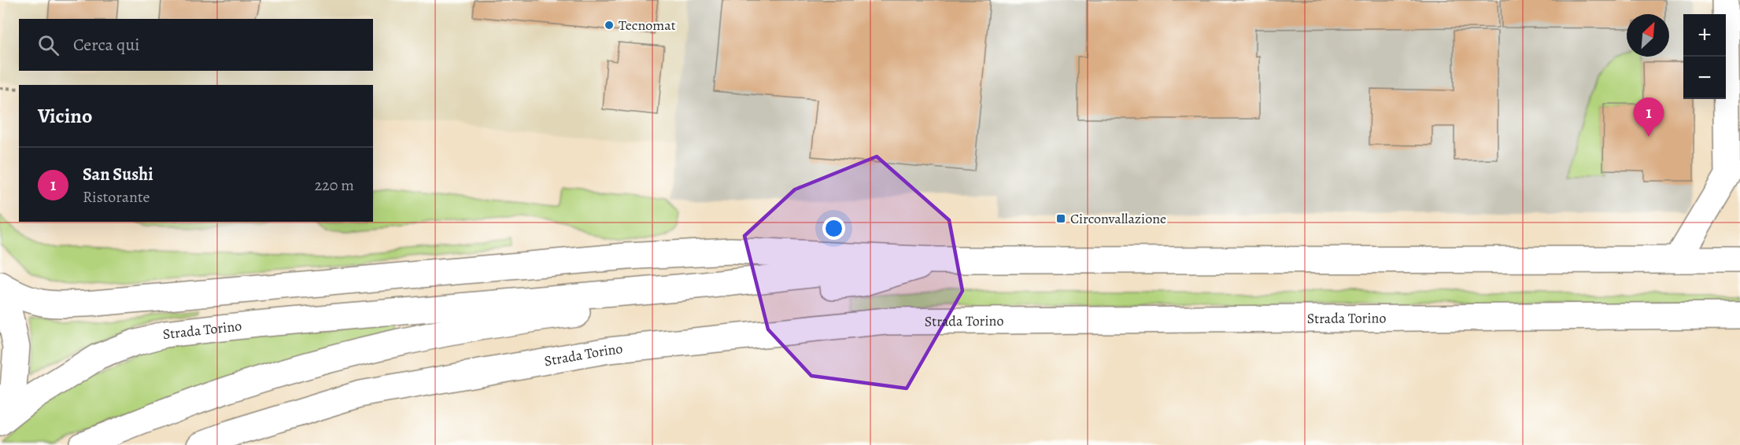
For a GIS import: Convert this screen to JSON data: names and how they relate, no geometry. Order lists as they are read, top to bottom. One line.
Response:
{"streets":{"main road":["Strada Torino"]},"places":{"other":["Tecnomat"],"transit":["Circonvallazione"]},"north":"top right","page":{"map_buttons":["+","−"],"search":"Cerca qui","heading":"Vicino","pins":"1","list":[{"mark":"1","name":"San Sushi","note":"Ristorante","value":"220 m"}]}}
